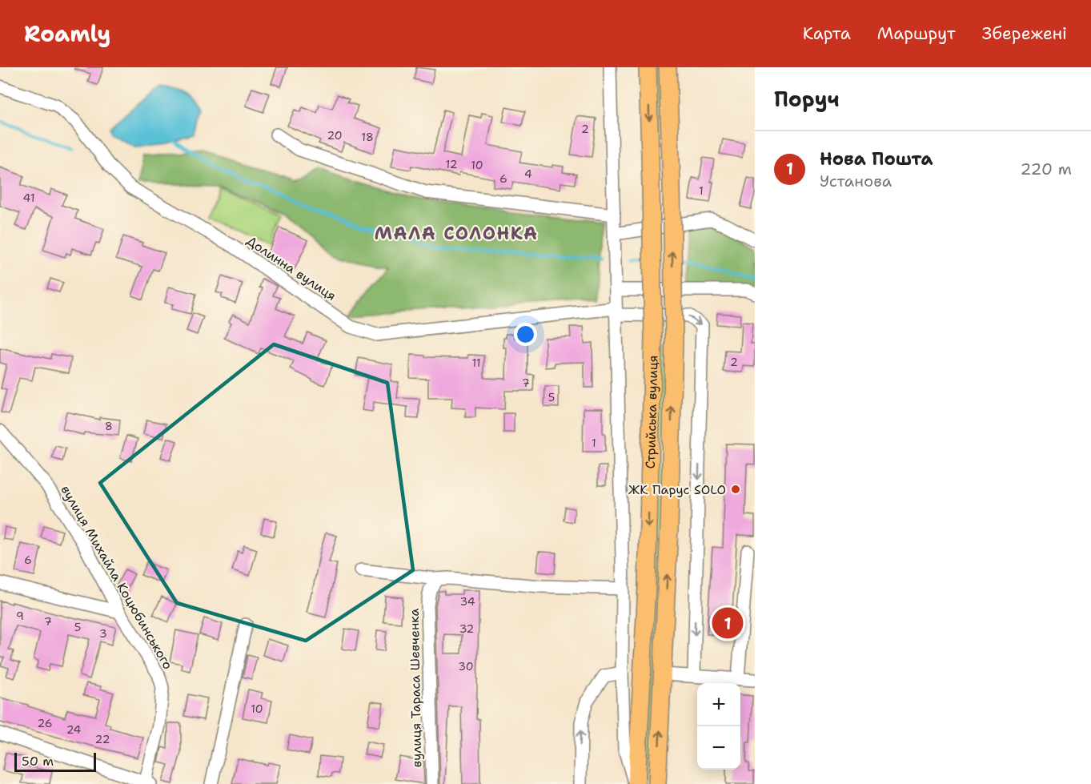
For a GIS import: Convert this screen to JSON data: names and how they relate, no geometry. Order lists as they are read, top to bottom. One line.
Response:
{"streets":{"highway":["Стрийська вулиця"],"street":["Долинна вулиця","вулиця Михайла Коцюбинського","вулиця Тараса Шевченка"]},"districts":["МАЛА СОЛОНКА"],"places":["ЖК Парус SOLO"],"house_numbers":["2","20","18","12","10","4","6","1","41","2","11","7","5","8","1","6","34","9","7","5","32","3","30","10","26","24","22"],"scale_bar":"50 m","page":{"header":"Roamly","nav":["Карта","Маршрут","Збережені"],"heading":"Поруч","list":[{"mark":"1","name":"Нова Пошта","note":"Установа","value":"220 m"}],"pins":"1","map_buttons":["+","−"],"scale":"50 m"}}
